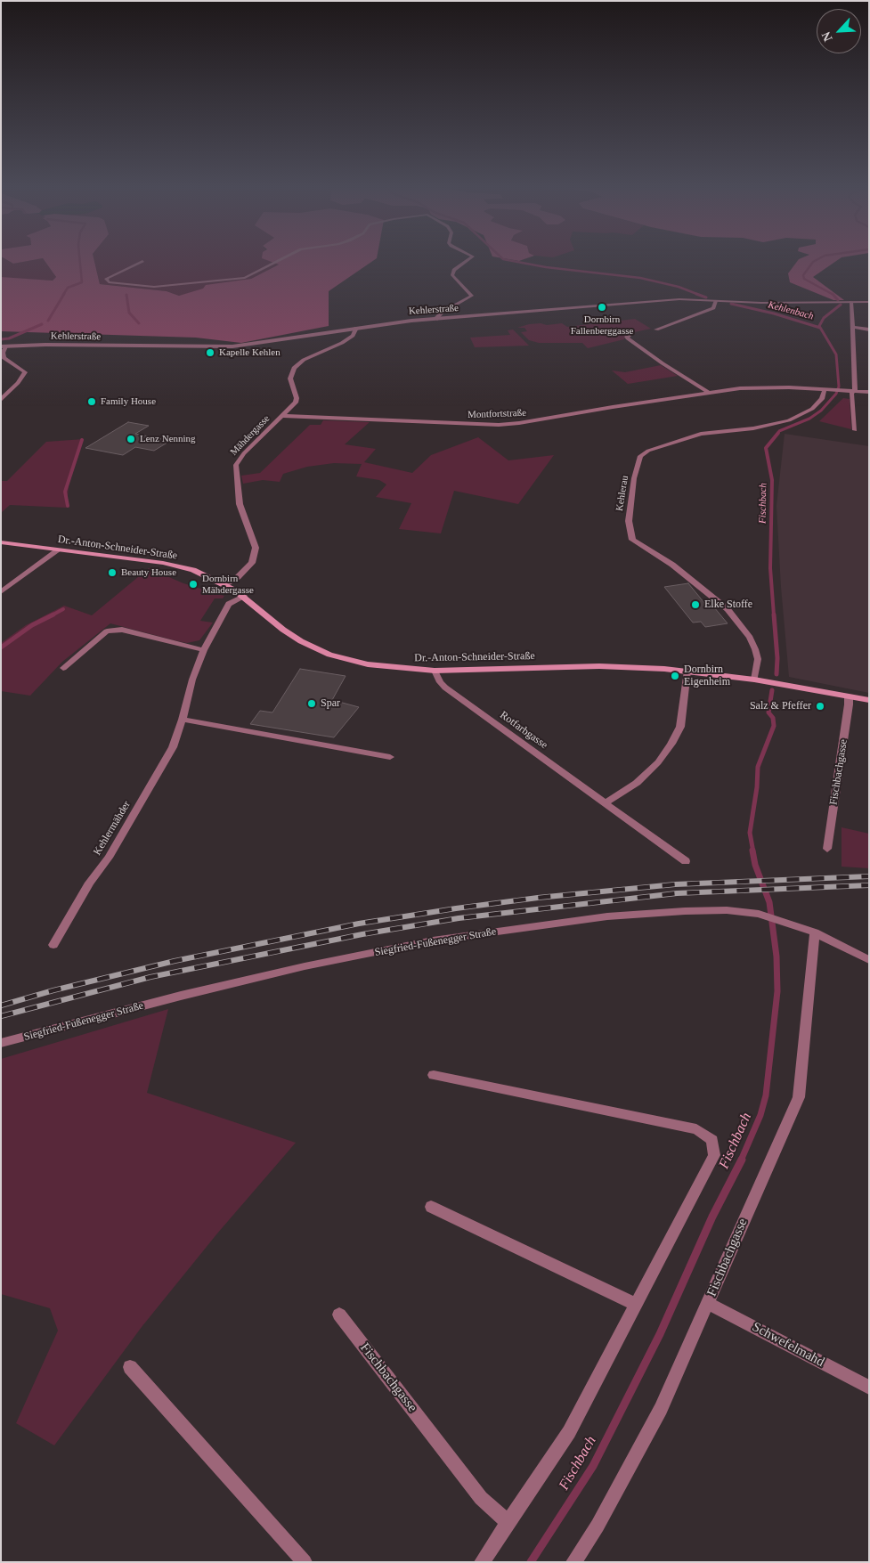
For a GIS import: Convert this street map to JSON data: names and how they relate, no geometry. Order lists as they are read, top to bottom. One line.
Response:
{"streets":{"main road":["Dr.-Anton-Schneider-Straße"],"street":["Kehlerstraße","Montfortstraße","Mähdergasse","Kehlerau","Rotfarbgasse","Fischbachgasse","Kehlermähder","Siegfried-Fußenegger Straße","Schwefelmahd"]},"crossings":[["Kehlerstraße","Mähdergasse"],["Montfortstraße","Mähdergasse"],["Montfortstraße","Kehlerau"],["Mähdergasse","Dr.-Anton-Schneider-Straße"],["Kehlerau","Dr.-Anton-Schneider-Straße"],["Dr.-Anton-Schneider-Straße","Rotfarbgasse"],["Dr.-Anton-Schneider-Straße","Fischbachgasse"],["Dr.-Anton-Schneider-Straße","Kehlermähder"],["Fischbachgasse","Siegfried-Fußenegger Straße"],["Fischbachgasse","Schwefelmahd"]],"water":["Kehlenbach","Fischbach"],"places":["Dornbirn Fallenberggasse","Kapelle Kehlen","Family House","Lenz Nenning","Beauty House","Dornbirn Mähdergasse","Elke Stoffe","Dornbirn Eigenheim","Spar","Salz & Pfeffer"],"north":"bottom left"}
